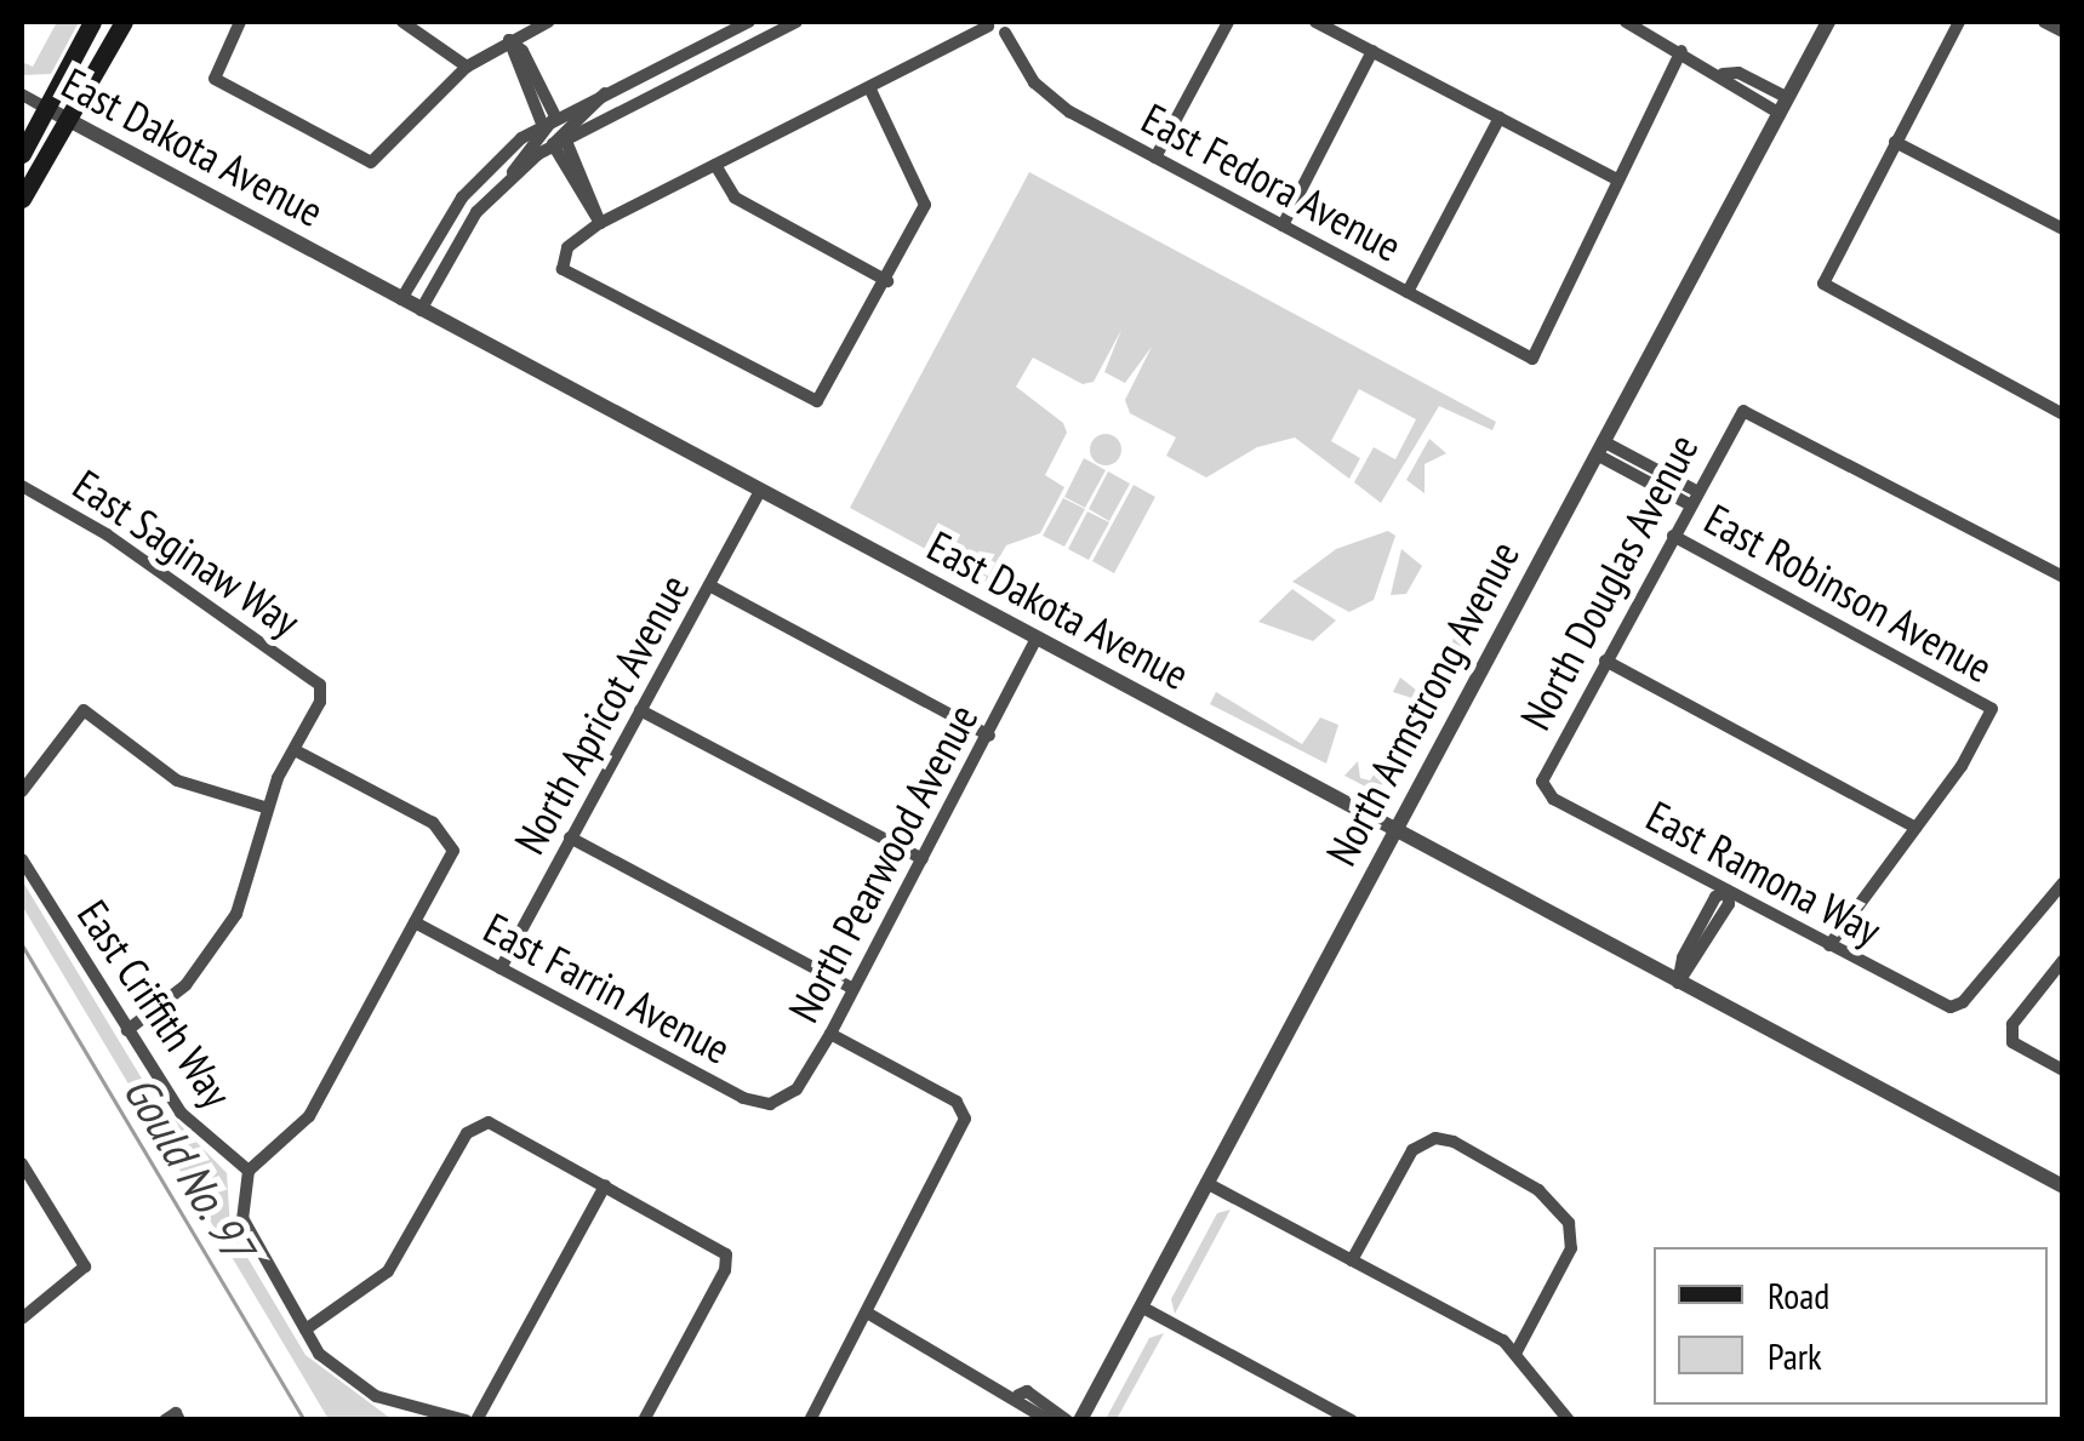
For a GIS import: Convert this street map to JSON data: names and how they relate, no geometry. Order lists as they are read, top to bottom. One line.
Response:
{"streets":{"street":["East Dakota Avenue","East Fedora Avenue","East Saginaw Way","North Douglas Avenue","East Robinson Avenue","North Armstrong Avenue","North Apricot Avenue","North Pearwood Avenue","East Ramona Way","East Farrin Avenue","East Criffith Way"]},"crossings":[["East Dakota Avenue","North Armstrong Avenue"],["East Dakota Avenue","North Apricot Avenue"],["East Dakota Avenue","North Pearwood Avenue"],["North Douglas Avenue","East Robinson Avenue"],["North Douglas Avenue","East Ramona Way"],["East Robinson Avenue","North Armstrong Avenue"],["North Apricot Avenue","East Farrin Avenue"],["North Pearwood Avenue","East Farrin Avenue"]],"water":["Gould No. 97"],"legend":["Road","Park"]}
